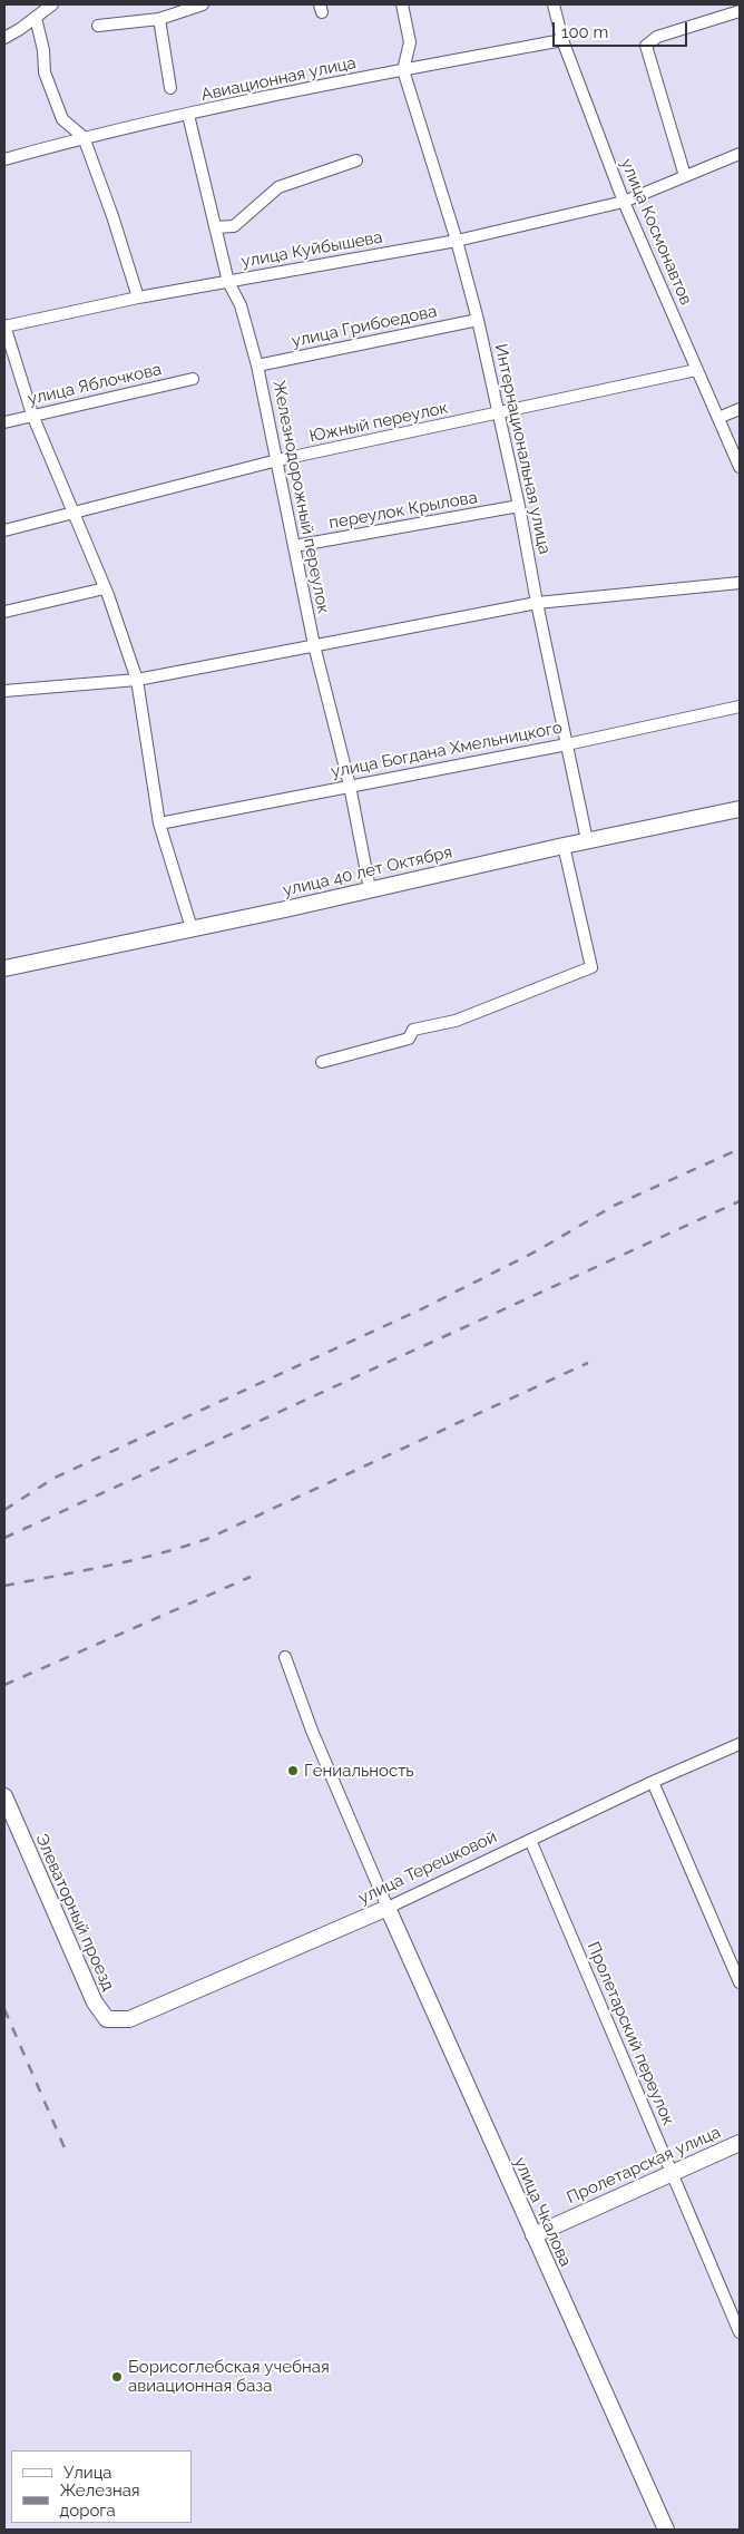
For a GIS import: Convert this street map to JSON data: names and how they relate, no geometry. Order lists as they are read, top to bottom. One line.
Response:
{"streets":{"street":["Авиационная улица","улица Космонавтов","улица Куйбышева","улица Грибоедова","улица Яблочкова","Южный переулок","Интернациональная улица","Железнодорожный переулок","переулок Крылова","улица Богдана Хмельницкого","улица 40 лет Октября","улица Терешковой","Элеваторный проезд","Пролетарский переулок","Пролетарская улица","улица Чкалова"]},"crossings":[["Авиационная улица","улица Космонавтов"],["Авиационная улица","Интернациональная улица"],["Авиационная улица","Железнодорожный переулок"],["улица Космонавтов","улица Куйбышева"],["улица Космонавтов","Южный переулок"],["улица Куйбышева","Интернациональная улица"],["улица Куйбышева","Железнодорожный переулок"],["улица Грибоедова","Интернациональная улица"],["улица Грибоедова","Железнодорожный переулок"],["Южный переулок","Интернациональная улица"],["Южный переулок","Железнодорожный переулок"],["Интернациональная улица","переулок Крылова"],["Интернациональная улица","улица Богдана Хмельницкого"],["Интернациональная улица","улица 40 лет Октября"],["Железнодорожный переулок","переулок Крылова"],["Железнодорожный переулок","улица Богдана Хмельницкого"],["Железнодорожный переулок","улица 40 лет Октября"],["улица Терешковой","Элеваторный проезд"],["улица Терешковой","Пролетарский переулок"],["улица Терешковой","улица Чкалова"],["Пролетарский переулок","Пролетарская улица"],["Пролетарская улица","улица Чкалова"]],"places":["Гениальность","Борисоглебская учебная авиационная база"],"legend":["Улица","Железная дорога"],"scale_bar":"100 m"}
